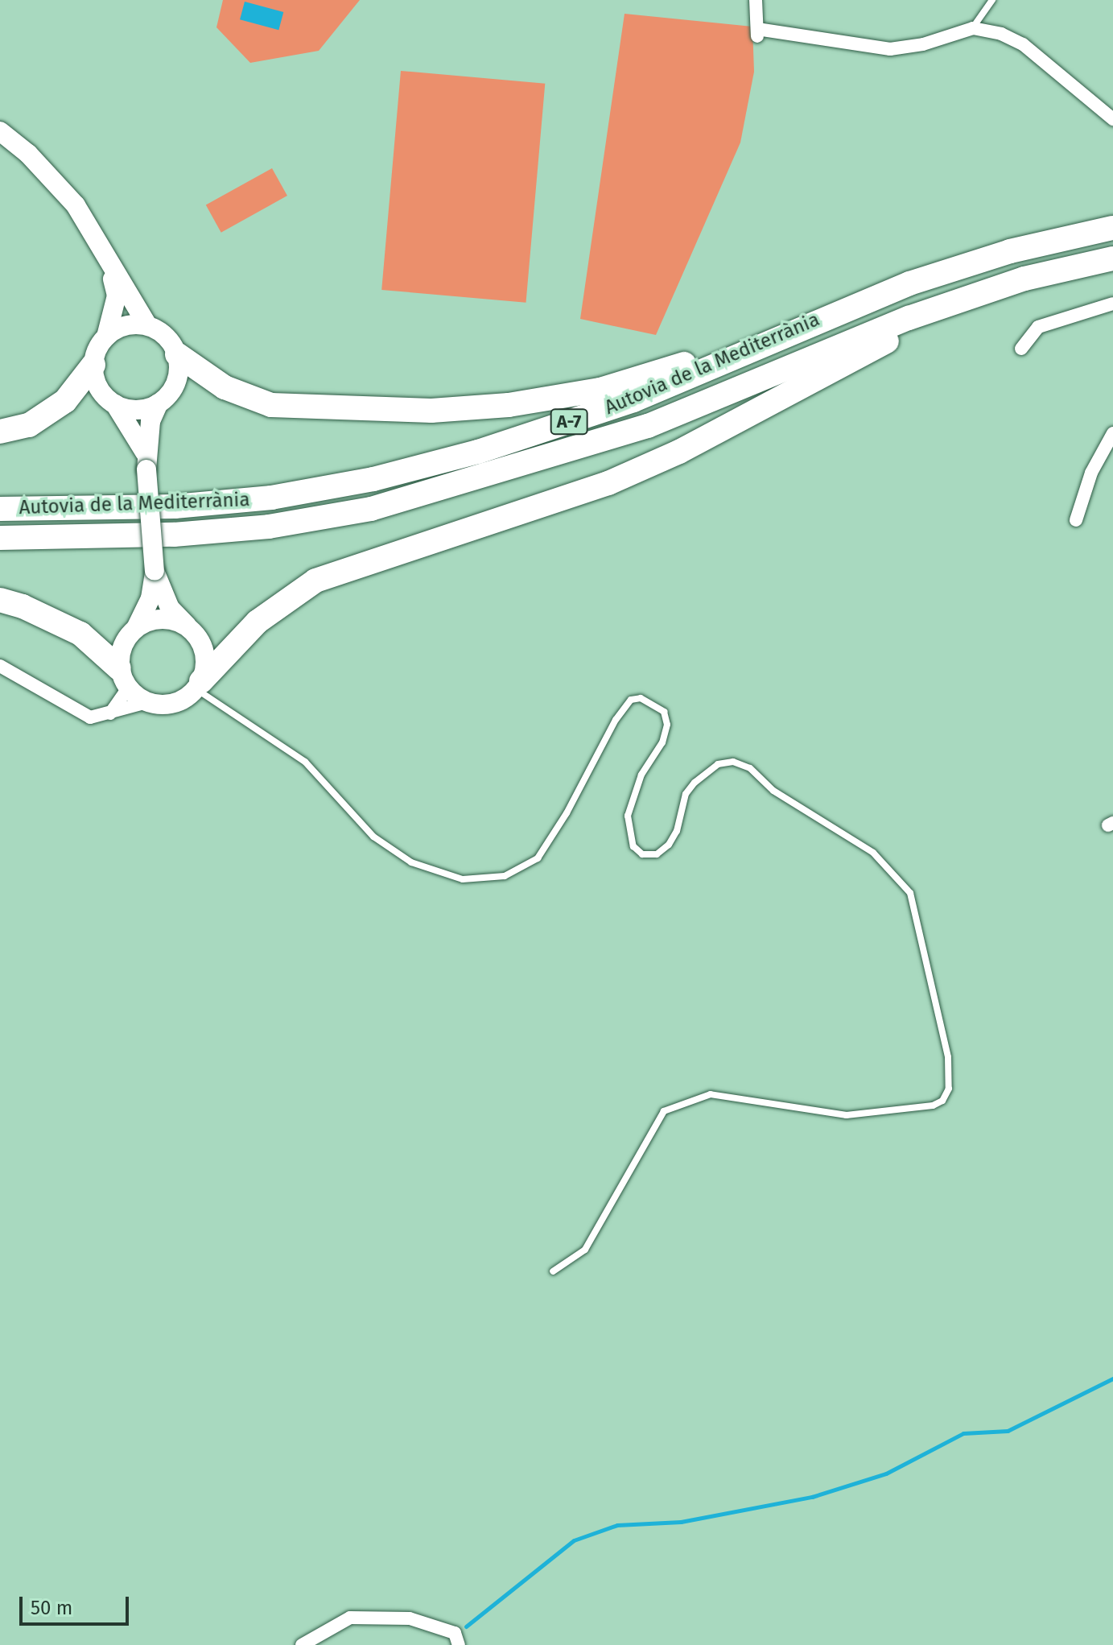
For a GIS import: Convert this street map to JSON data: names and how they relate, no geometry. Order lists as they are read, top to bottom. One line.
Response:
{"streets":{"highway":["Autovia de la Mediterrània","A-7"]},"scale_bar":"50 m"}
